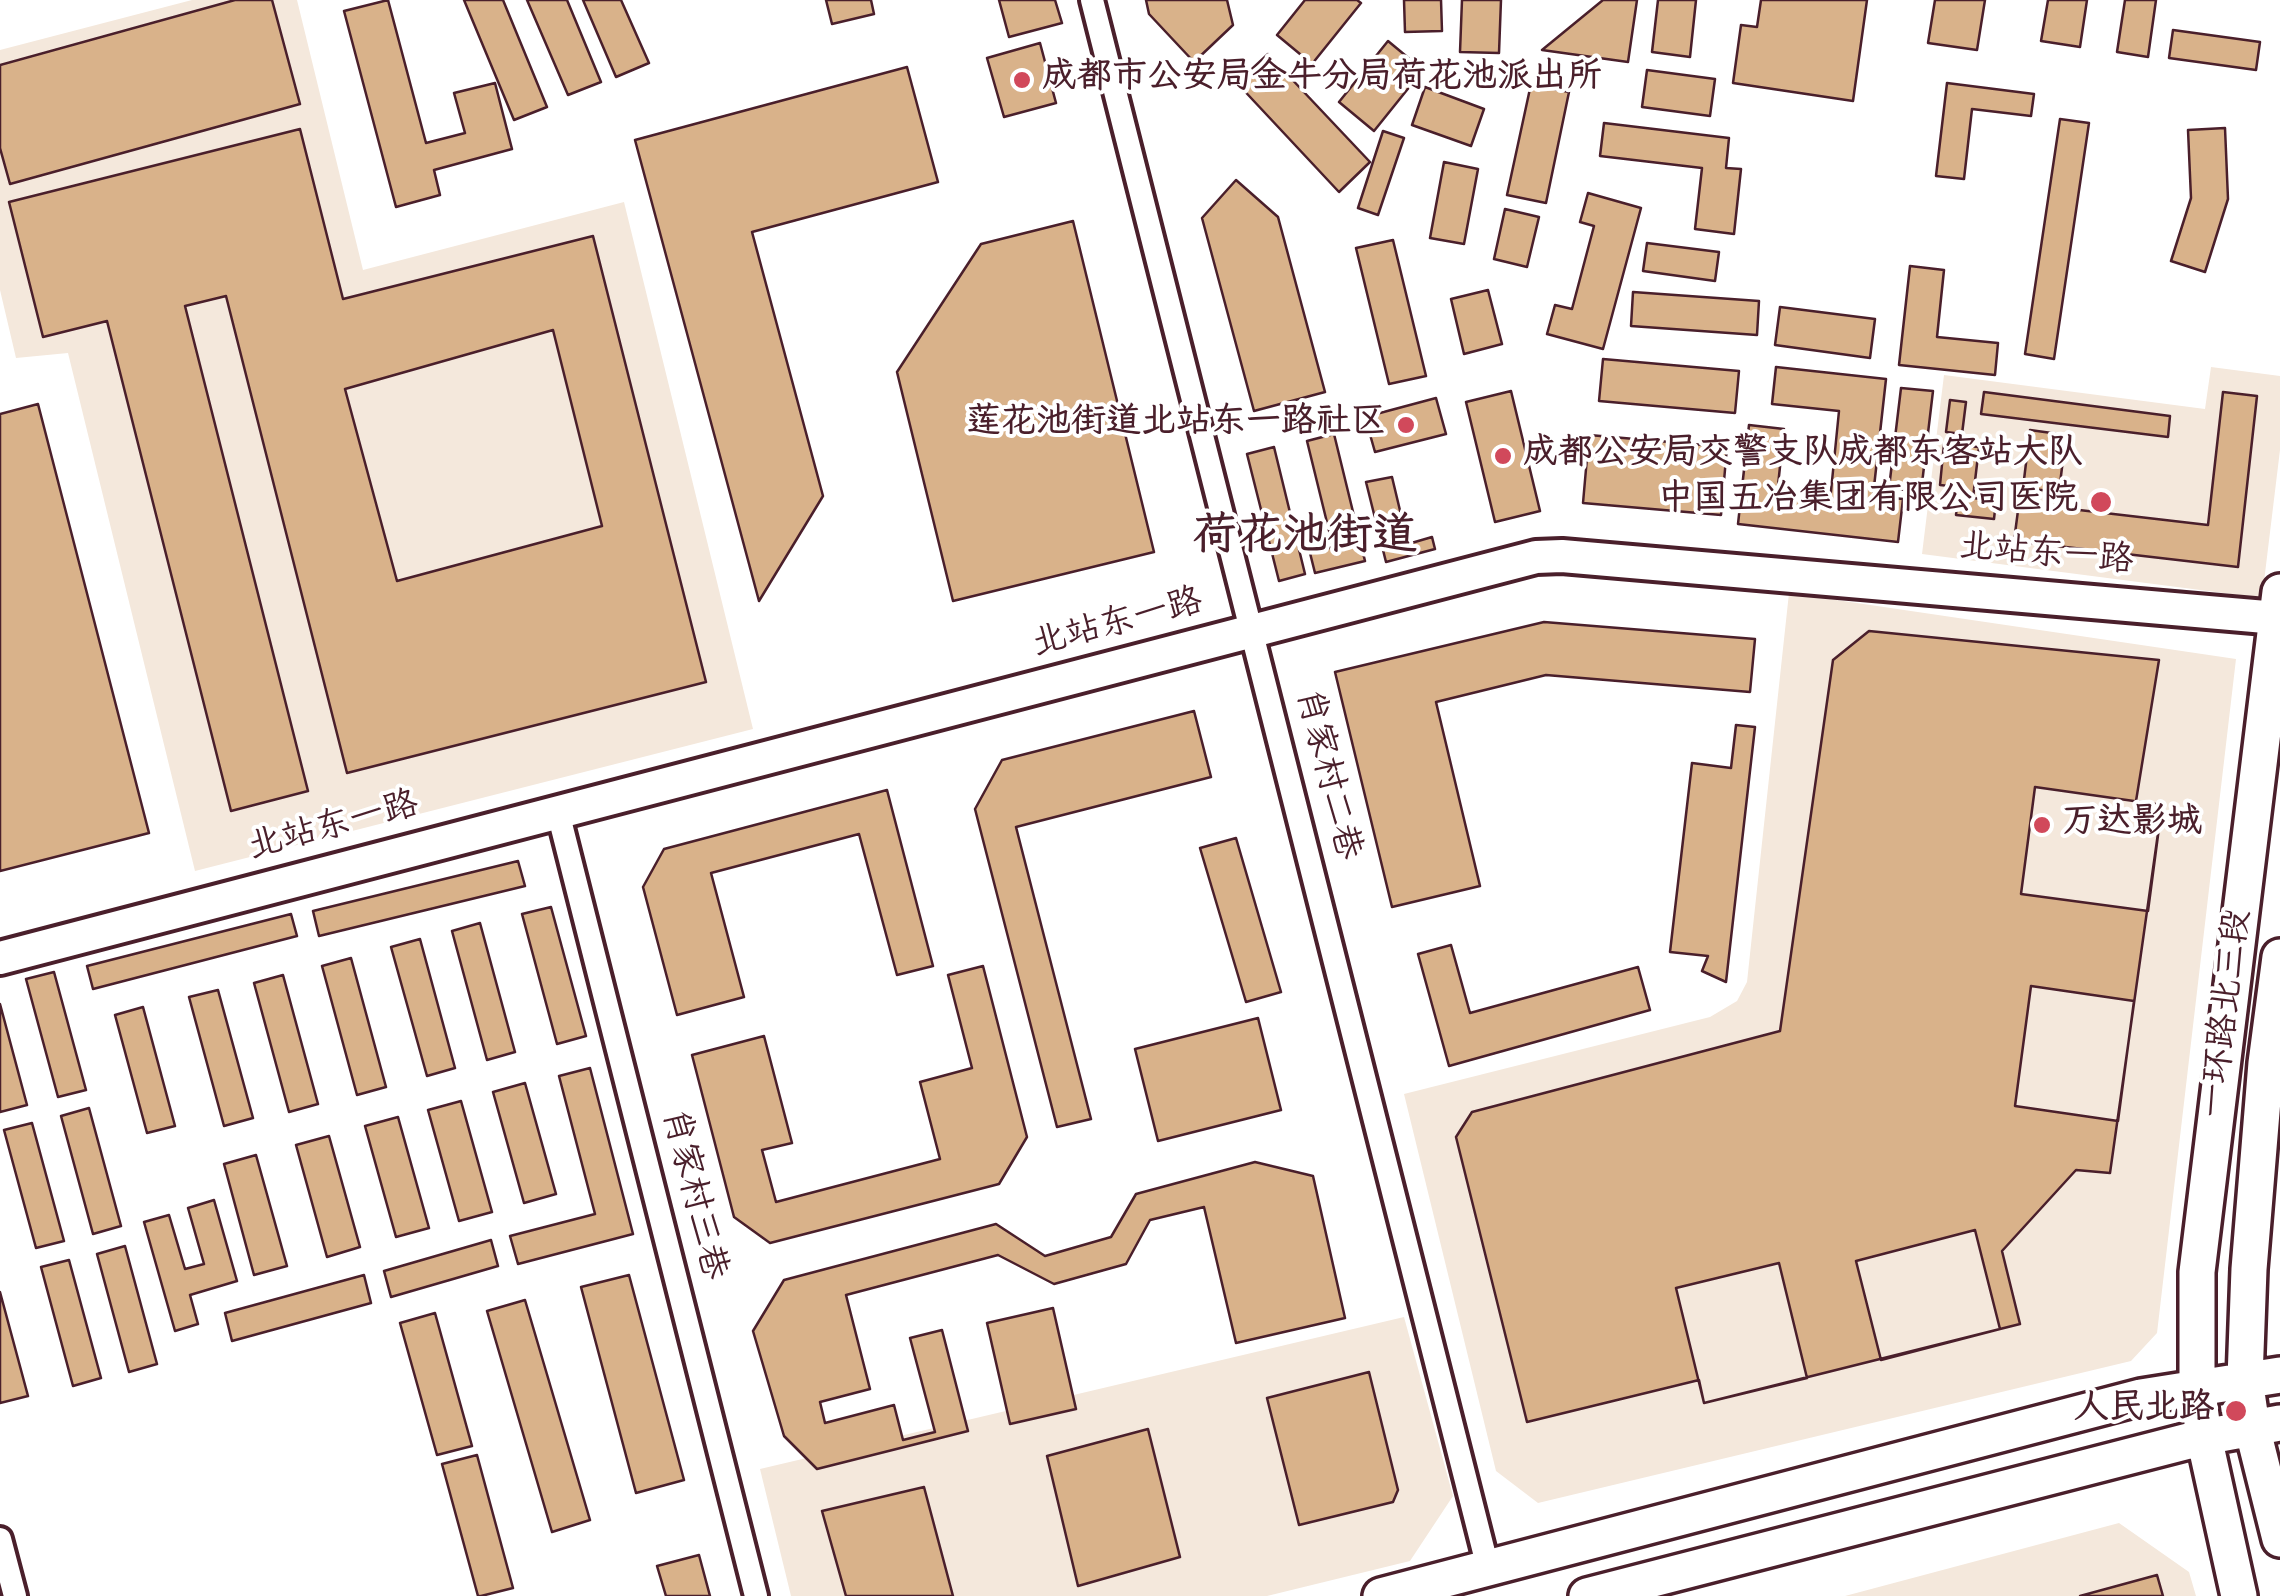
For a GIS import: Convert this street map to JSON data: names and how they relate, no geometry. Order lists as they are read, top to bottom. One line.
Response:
{"streets":{"main road":["一环路北三段"],"street":["北站东一路","肖家村二巷","肖家村三巷"]},"crossings":[["北站东一路","肖家村二巷"],["北站东一路","一环路北三段"],["北站东一路","肖家村三巷"]],"districts":["荷花池街道"],"places":["成都市公安局金牛分局荷花池派出所","莲花池街道北站东一路社区","成都公安局交警支队成都东客站大队","中国五冶集团有限公司医院","万达影城","人民北路"]}
